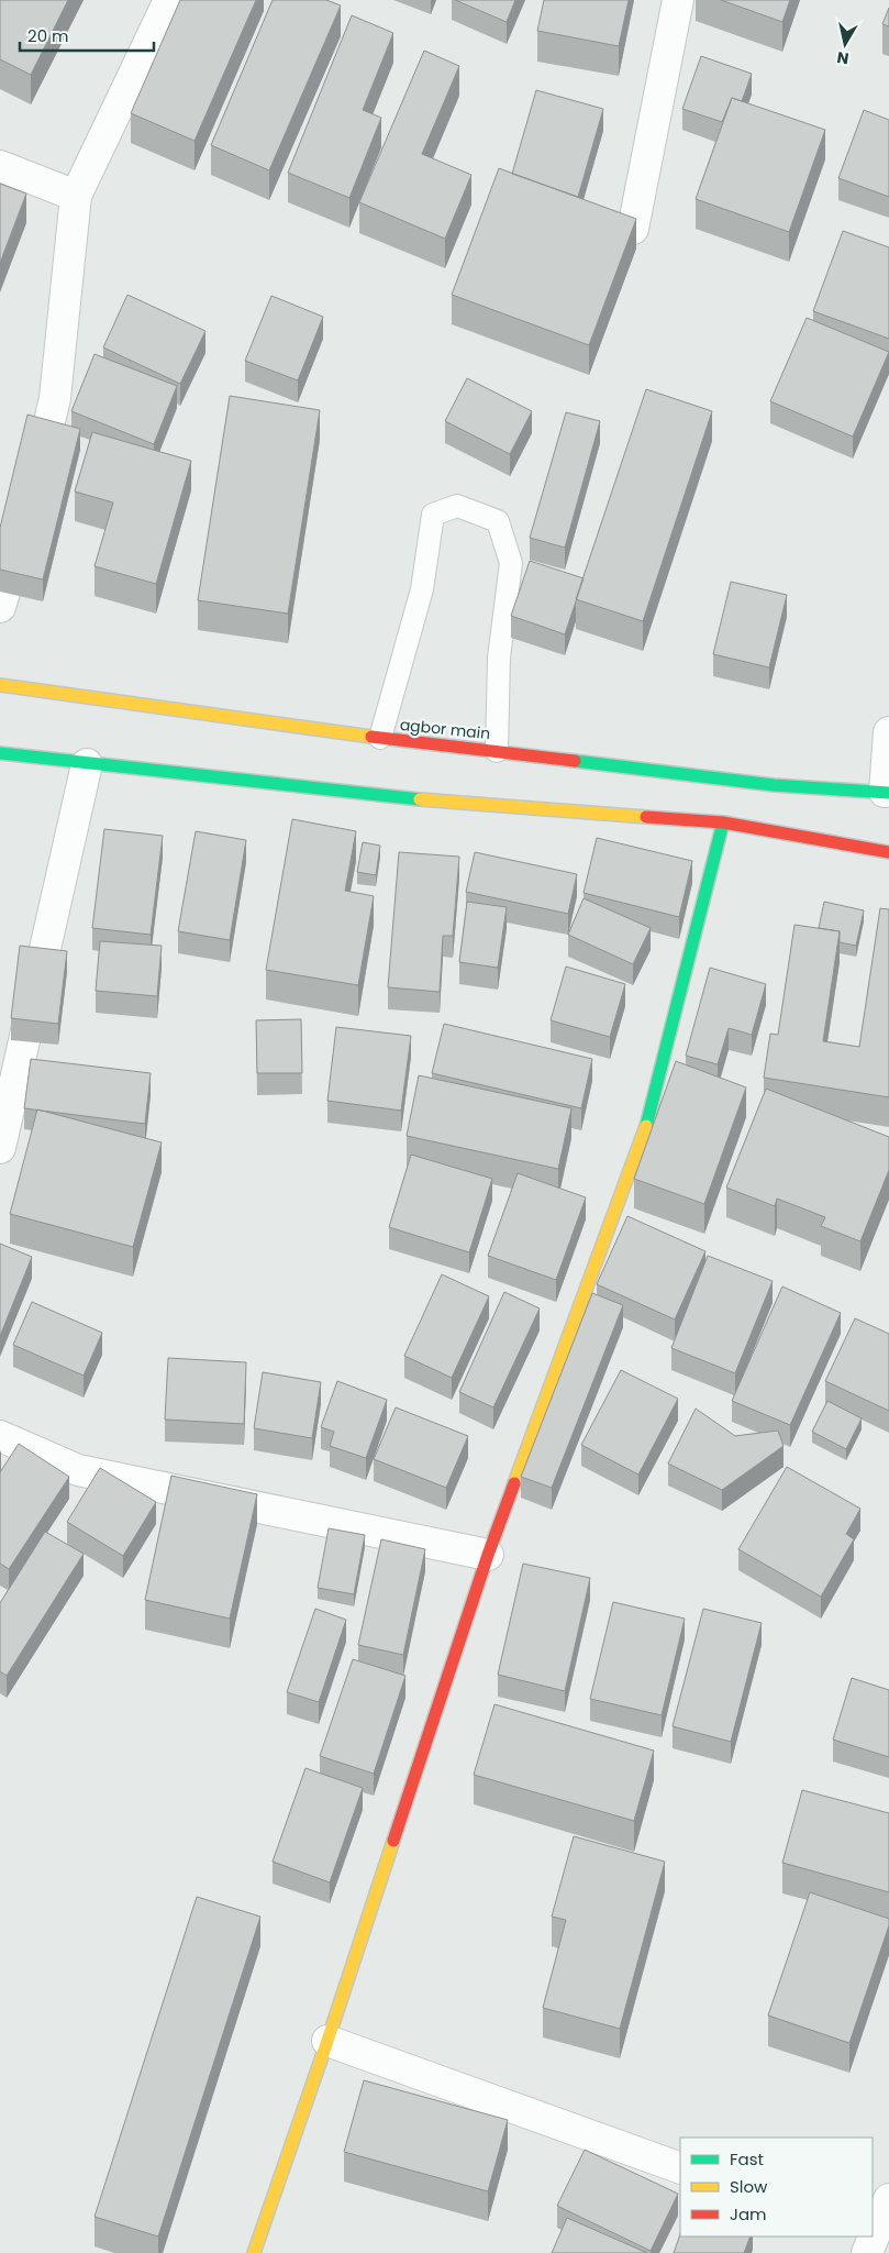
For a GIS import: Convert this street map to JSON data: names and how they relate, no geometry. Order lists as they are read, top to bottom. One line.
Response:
{"streets":{"main road":["agbor main"]},"legend":["Fast","Slow","Jam"],"scale_bar":"20 m","north":"bottom"}
